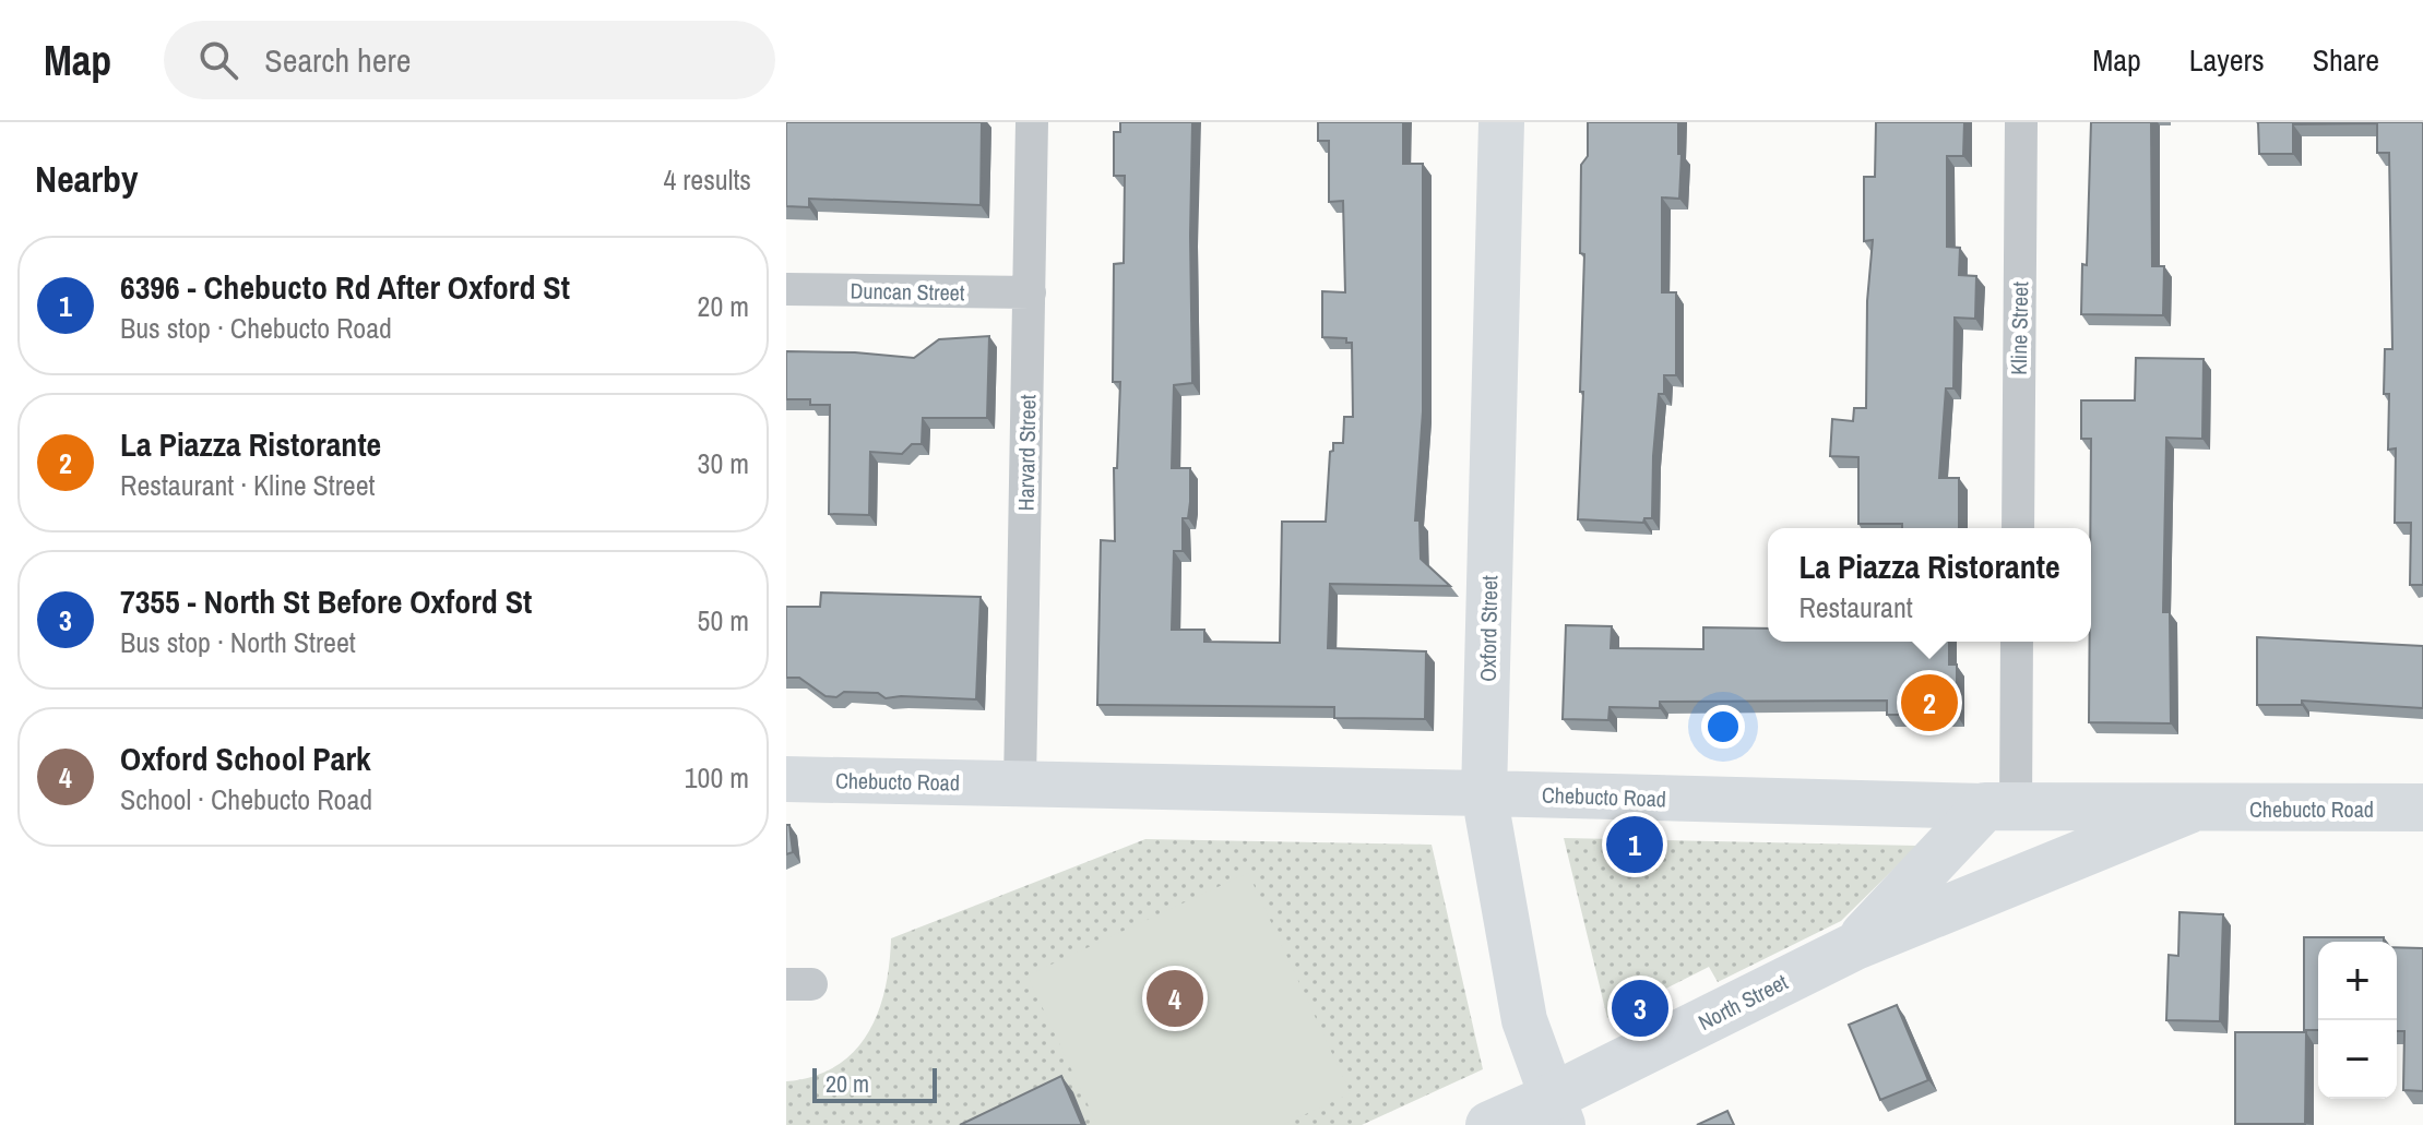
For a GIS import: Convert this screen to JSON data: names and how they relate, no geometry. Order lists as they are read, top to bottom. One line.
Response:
{"streets":{"main road":["Chebucto Road","North Street"],"street":["Duncan Street","Kline Street","Harvard Street","Oxford Street"]},"crossings":[["Duncan Street","Harvard Street"],["Harvard Street","Chebucto Road"],["Oxford Street","Chebucto Road"],["Oxford Street","North Street"],["Chebucto Road","North Street"]],"scale_bar":"20 m","page":{"header":"Map","search":"Search here","nav":["Map","Layers","Share"],"heading":["Nearby","4 results"],"list":[{"mark":"1","name":"6396 - Chebucto Rd After Oxford St","note":"Bus stop · Chebucto Road","value":"20 m"},{"mark":"2","name":"La Piazza Ristorante","note":"Restaurant · Kline Street","value":"30 m"},{"mark":"3","name":"7355 - North St Before Oxford St","note":"Bus stop · North Street","value":"50 m"},{"mark":"4","name":"Oxford School Park","note":"School · Chebucto Road","value":"100 m"}],"popup":["La Piazza Ristorante","Restaurant"],"pins":["2","1","4","3"],"map_buttons":["+","−"],"scale":"20 m"}}
